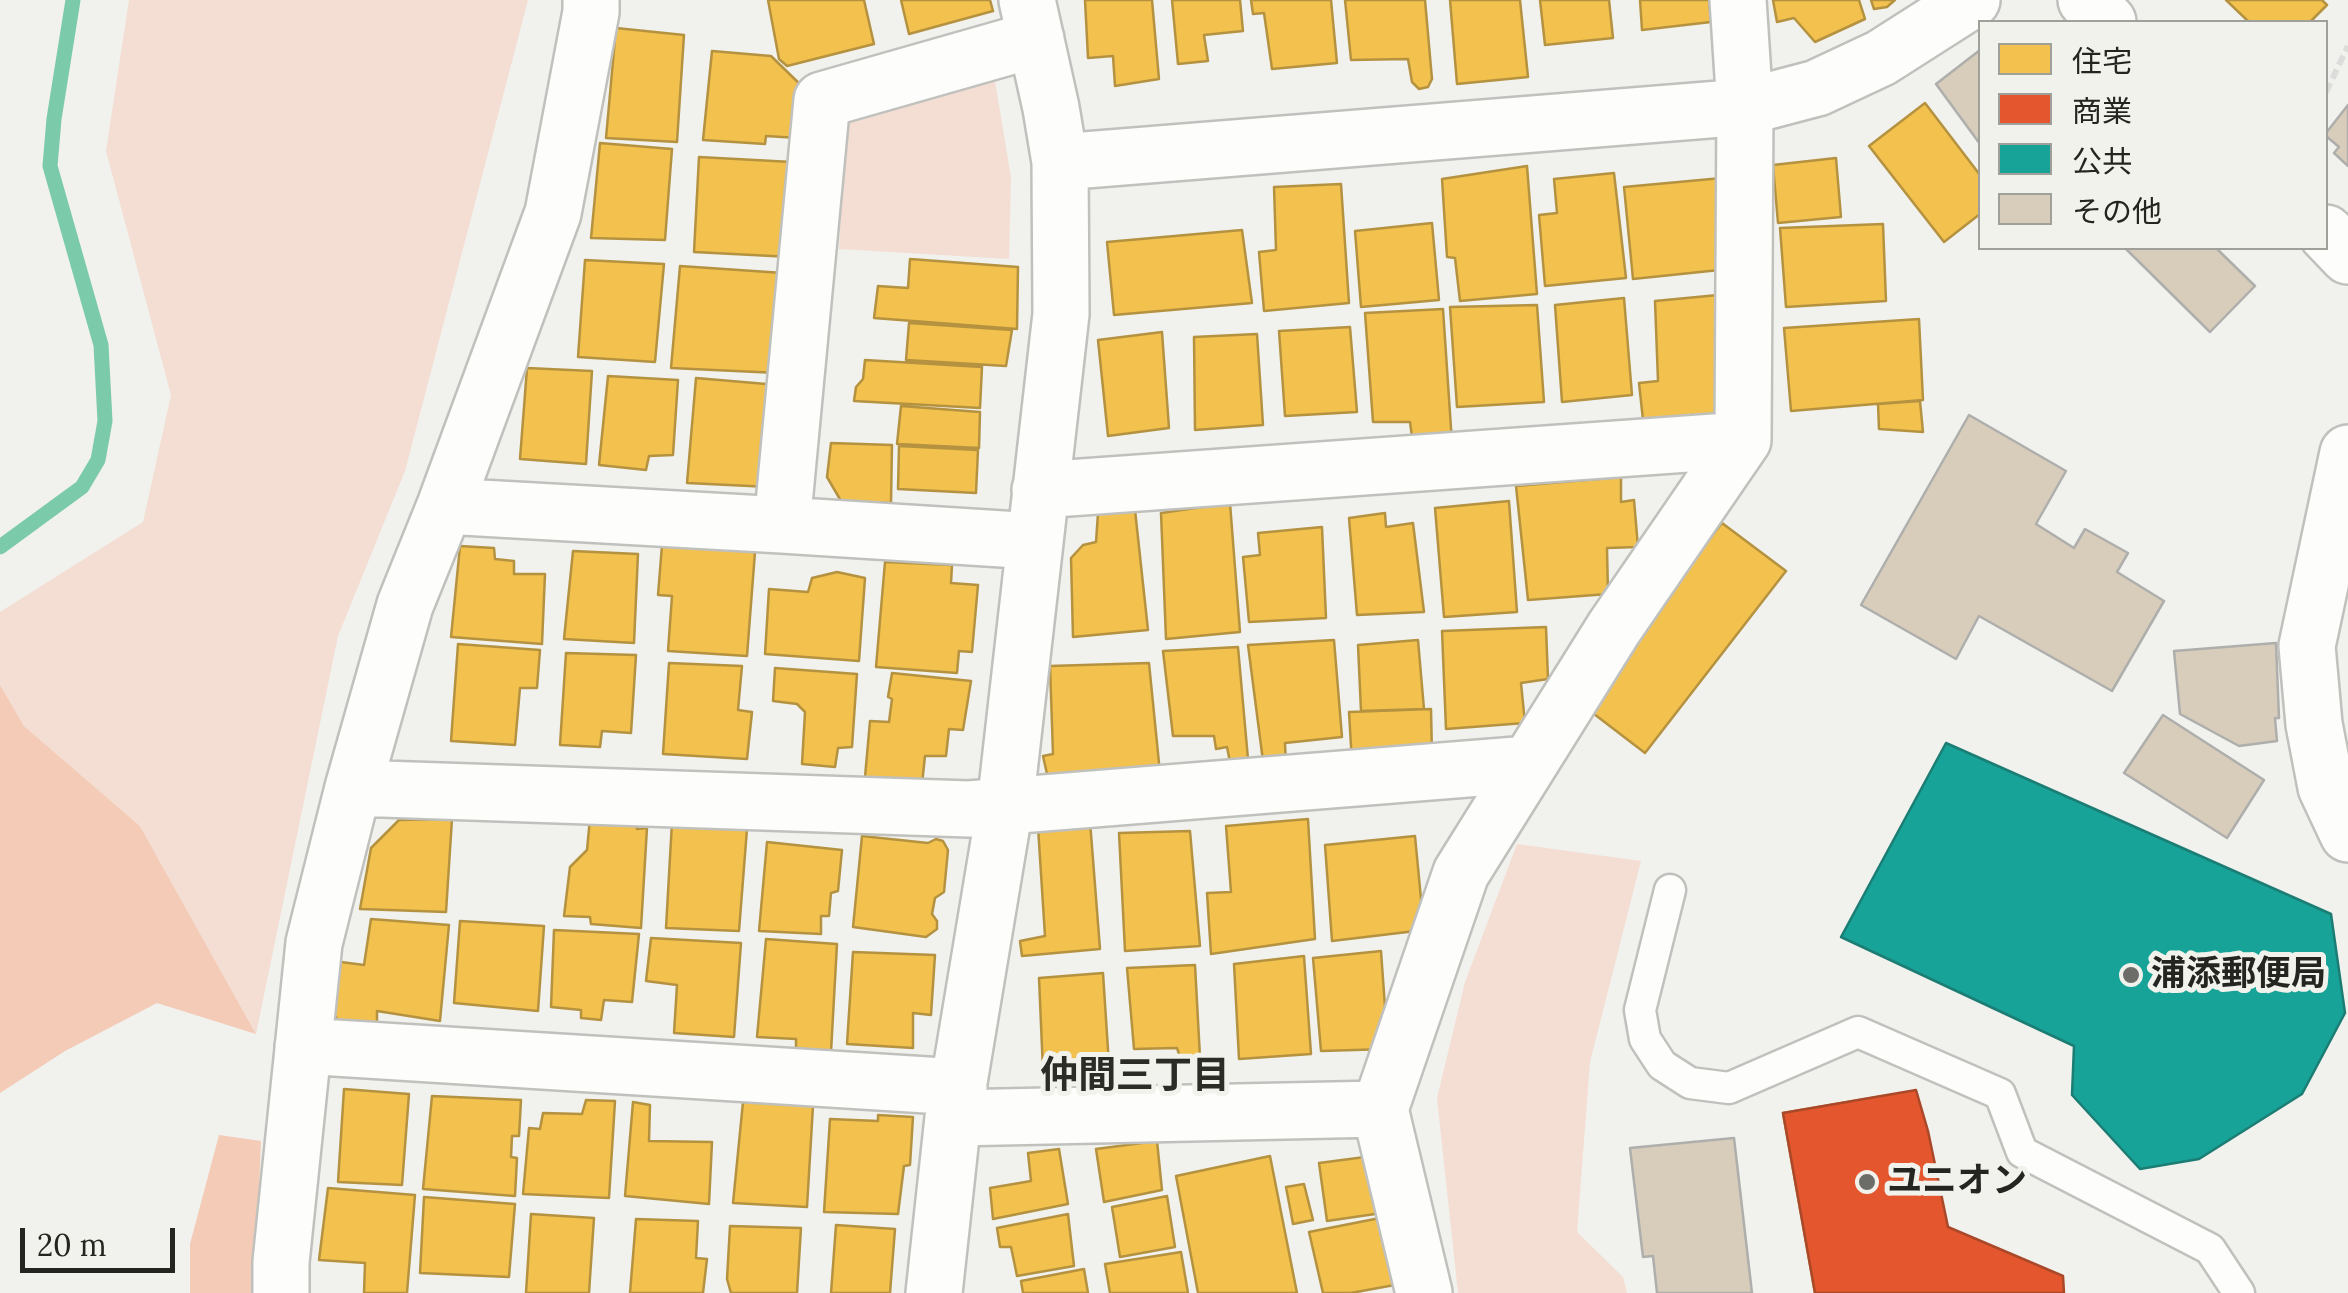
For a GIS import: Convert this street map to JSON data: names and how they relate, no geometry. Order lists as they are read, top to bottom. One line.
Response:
{"districts":["仲間三丁目"],"places":["浦添郵便局","ユニオン"],"legend":["住宅","商業","公共","その他"],"scale_bar":"20 m"}
